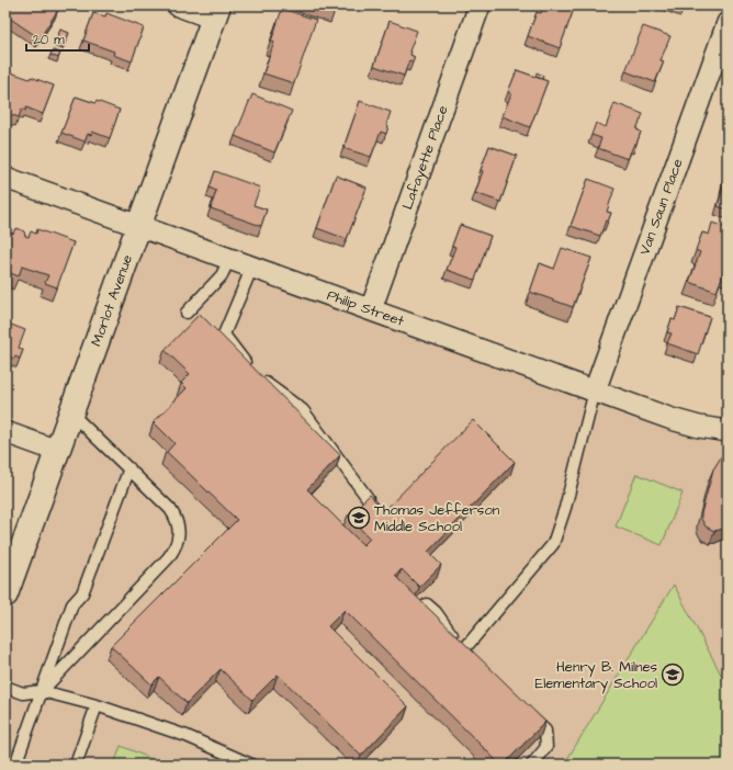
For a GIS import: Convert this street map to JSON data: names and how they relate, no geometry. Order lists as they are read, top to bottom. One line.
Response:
{"streets":{"street":["Lafayette Place","Van Saun Place","Morlot Avenue","Philip Street"]},"crossings":[["Lafayette Place","Philip Street"],["Van Saun Place","Philip Street"],["Morlot Avenue","Philip Street"]],"places":{"school or university":["Thomas Jefferson Middle School","Henry B. Milnes Elementary School"]},"scale_bar":"20 m"}
